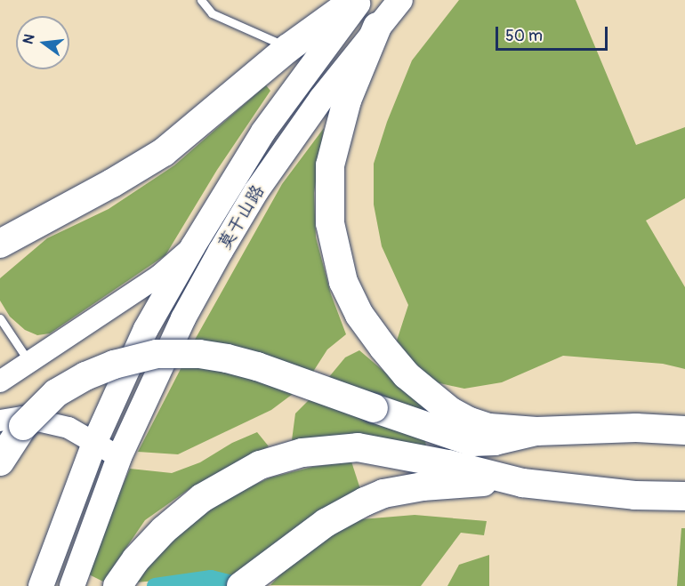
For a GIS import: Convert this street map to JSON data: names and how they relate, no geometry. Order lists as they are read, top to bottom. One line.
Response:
{"streets":{"highway":["莫干山路"]},"scale_bar":"50 m","north":"left"}
